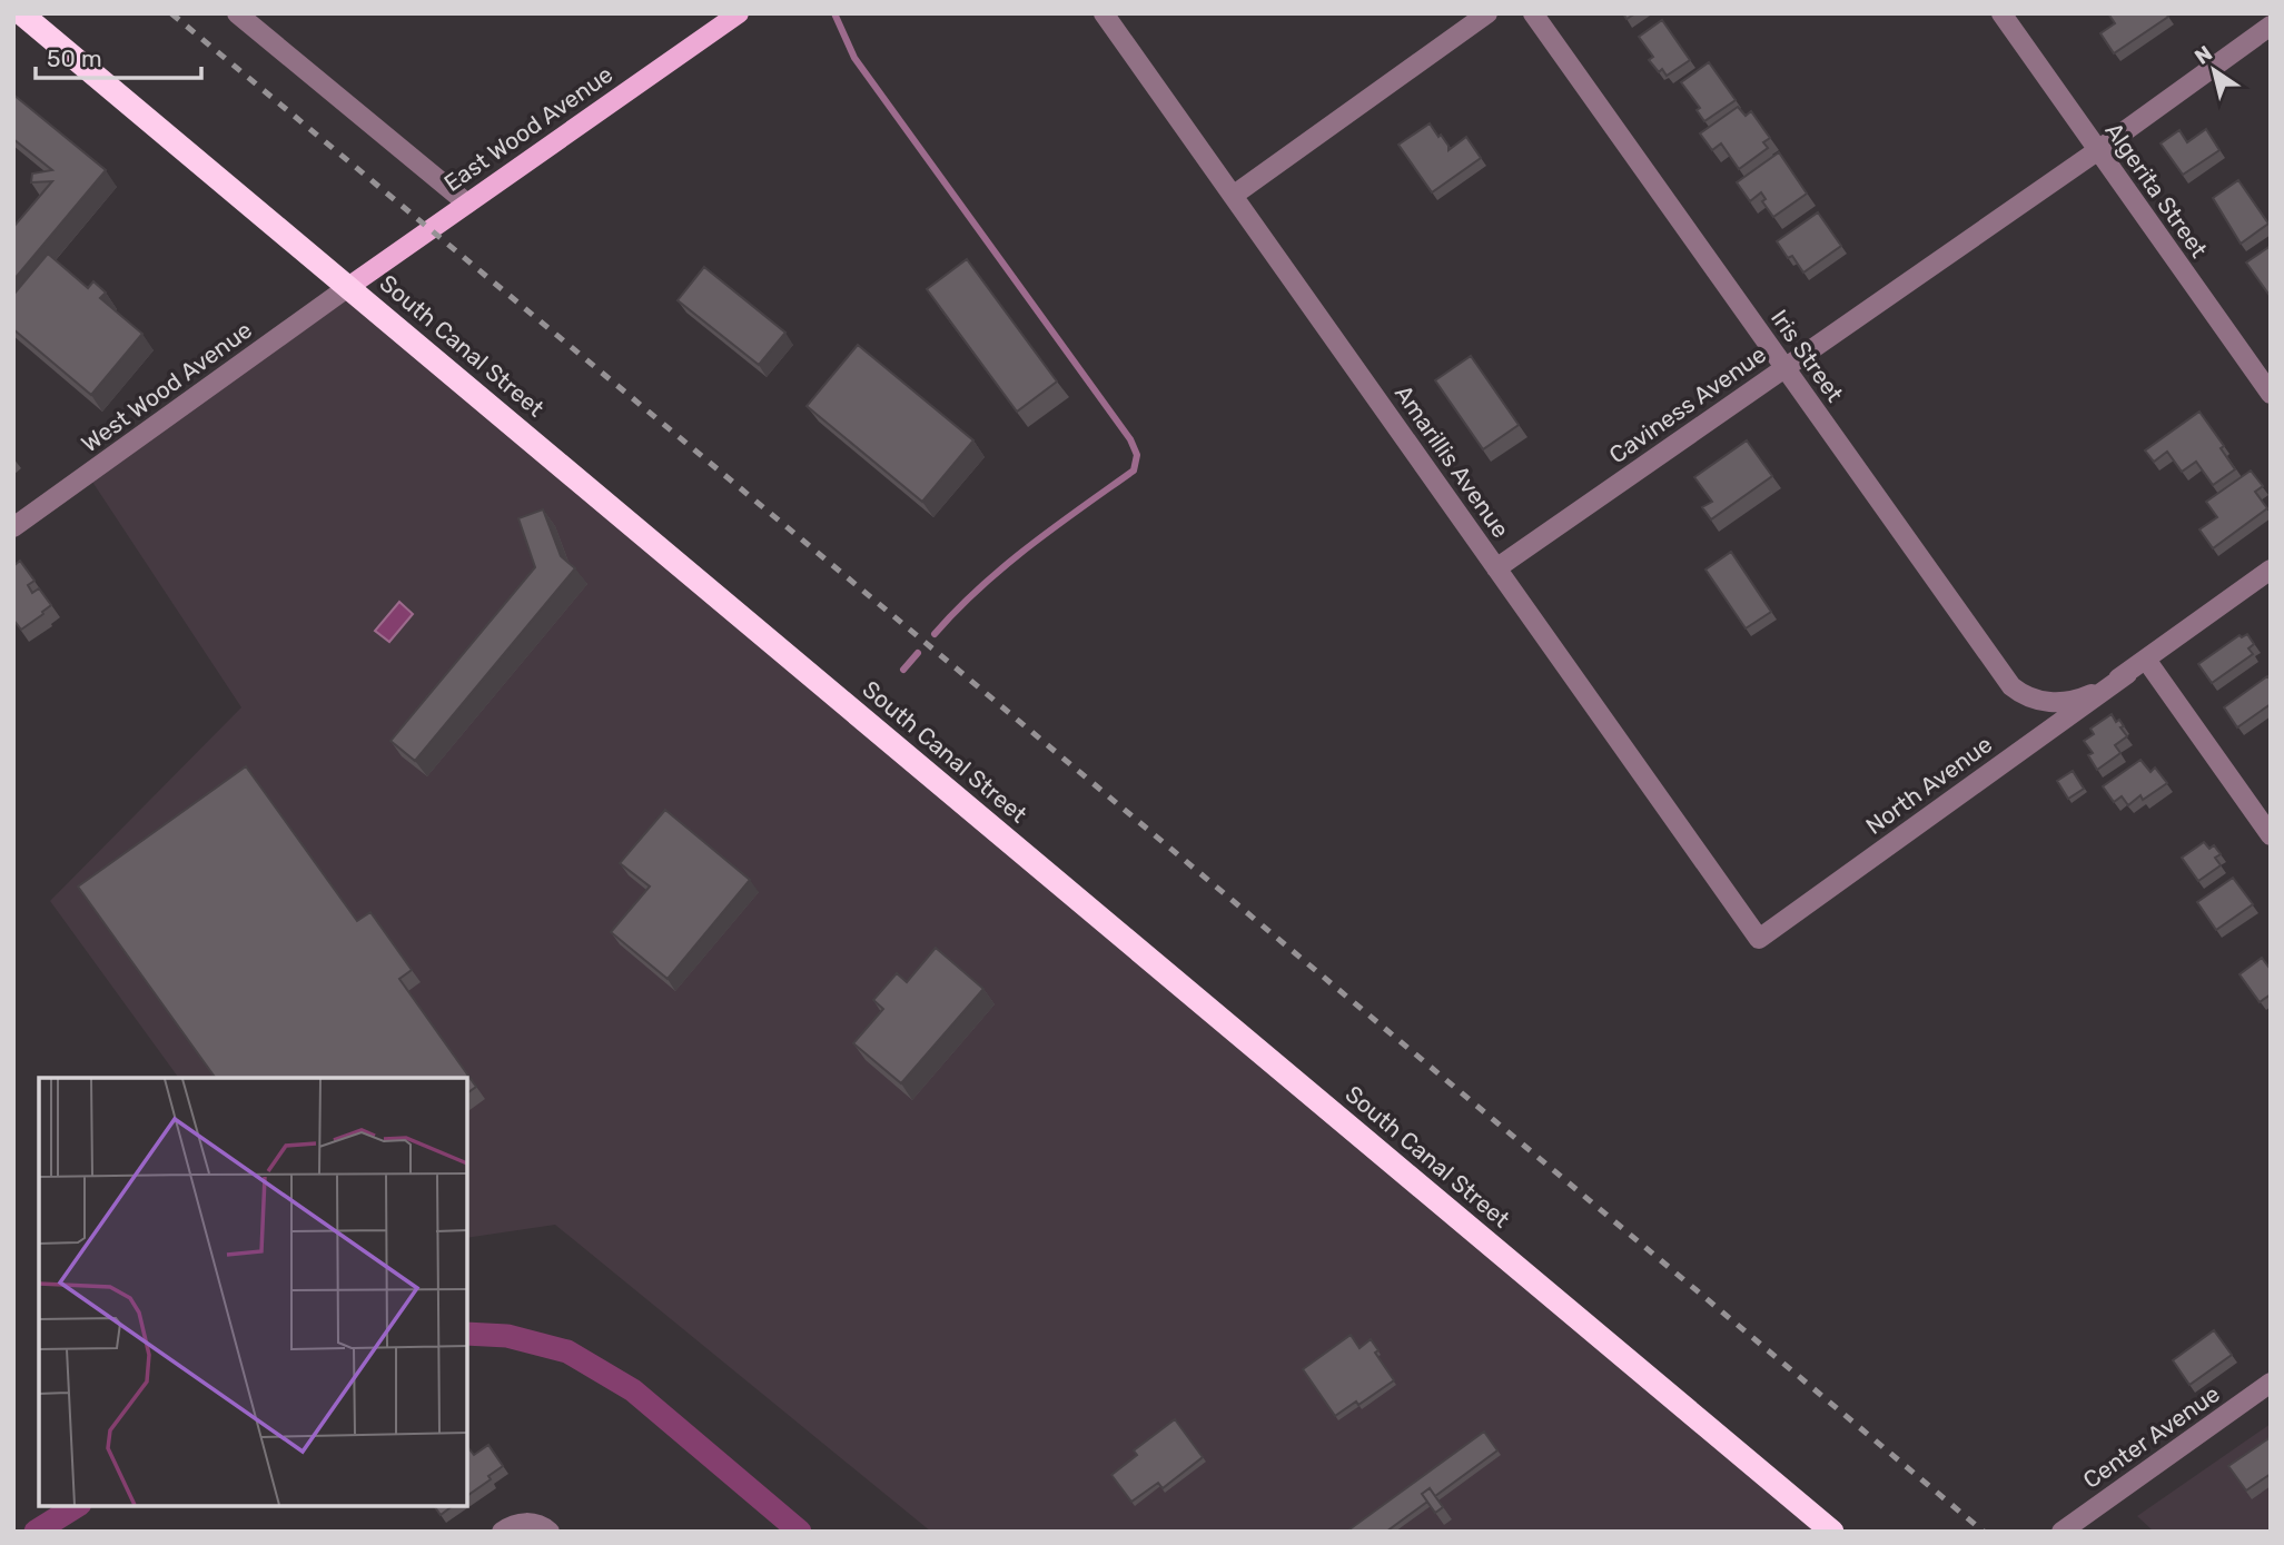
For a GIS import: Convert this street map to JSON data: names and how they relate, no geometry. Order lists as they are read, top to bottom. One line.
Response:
{"streets":{"highway":["South Canal Street"],"main road":["East Wood Avenue"],"street":["Algerita Street","Iris Street","West Wood Avenue","Caviness Avenue","Amarillis Avenue","North Avenue","Center Avenue"]},"crossings":[["East Wood Avenue","South Canal Street"],["East Wood Avenue","West Wood Avenue"],["Algerita Street","Caviness Avenue"],["South Canal Street","West Wood Avenue"],["Iris Street","Caviness Avenue"],["Iris Street","North Avenue"],["Caviness Avenue","Amarillis Avenue"],["Amarillis Avenue","North Avenue"]],"scale_bar":"50 m","north":"top left"}
